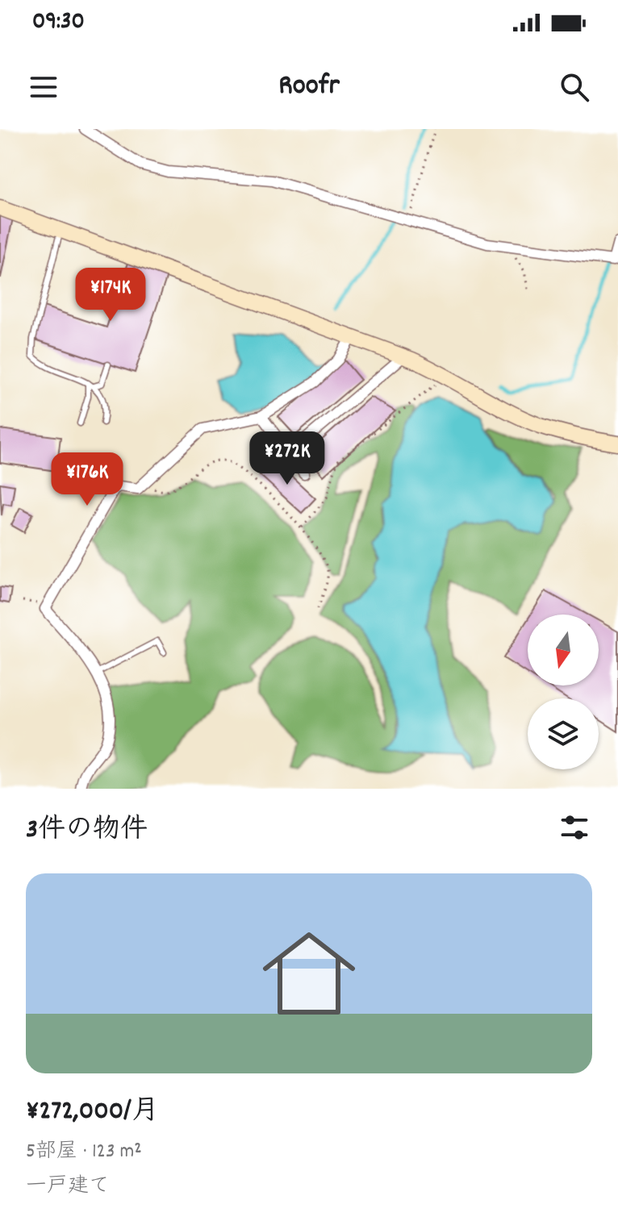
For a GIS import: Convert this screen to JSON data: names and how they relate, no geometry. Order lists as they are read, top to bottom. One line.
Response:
{"north":"bottom","page":{"status":"09:30","header":"Roofr","price":["¥174K","¥272K","¥176K"],"heading":"3件の物件","list":[{"name":"¥272,000/月","note":"5部屋 · 123 m² · 一戸建て"}]}}
